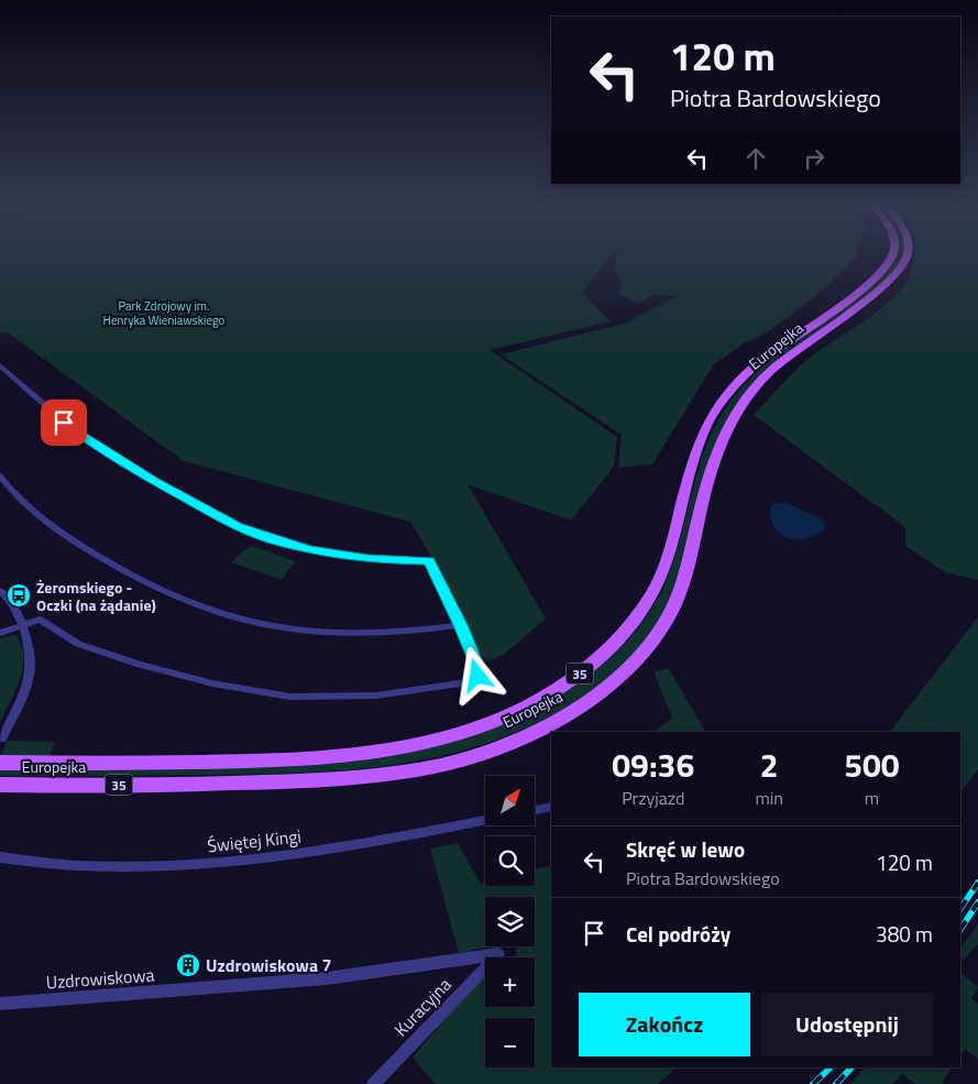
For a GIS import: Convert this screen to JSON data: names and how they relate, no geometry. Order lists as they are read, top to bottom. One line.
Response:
{"streets":{"main road":["Europejka","35"],"street":["Świętej Kingi","Uzdrowiskowa","Kuracyjna"]},"crossings":[["Uzdrowiskowa","Kuracyjna"]],"parks":["Park Zdrojowy im. Henryka Wieniawskiego"],"places":{"bus stop":["Żeromskiego - Oczki (na żądanie)"],"building":["Uzdrowiskowa 7"]},"north":"top right","page":{"turn":["120 m","Piotra Bardowskiego"],"eta":["09:36","Przyjazd","2","min","500","m"],"map_buttons":["+","−"],"list":[{"name":"Skręć w lewo","note":"Piotra Bardowskiego","value":"120 m"},{"name":"Cel podróży","value":"380 m"}],"buttons":["Zakończ","Udostępnij"]}}
